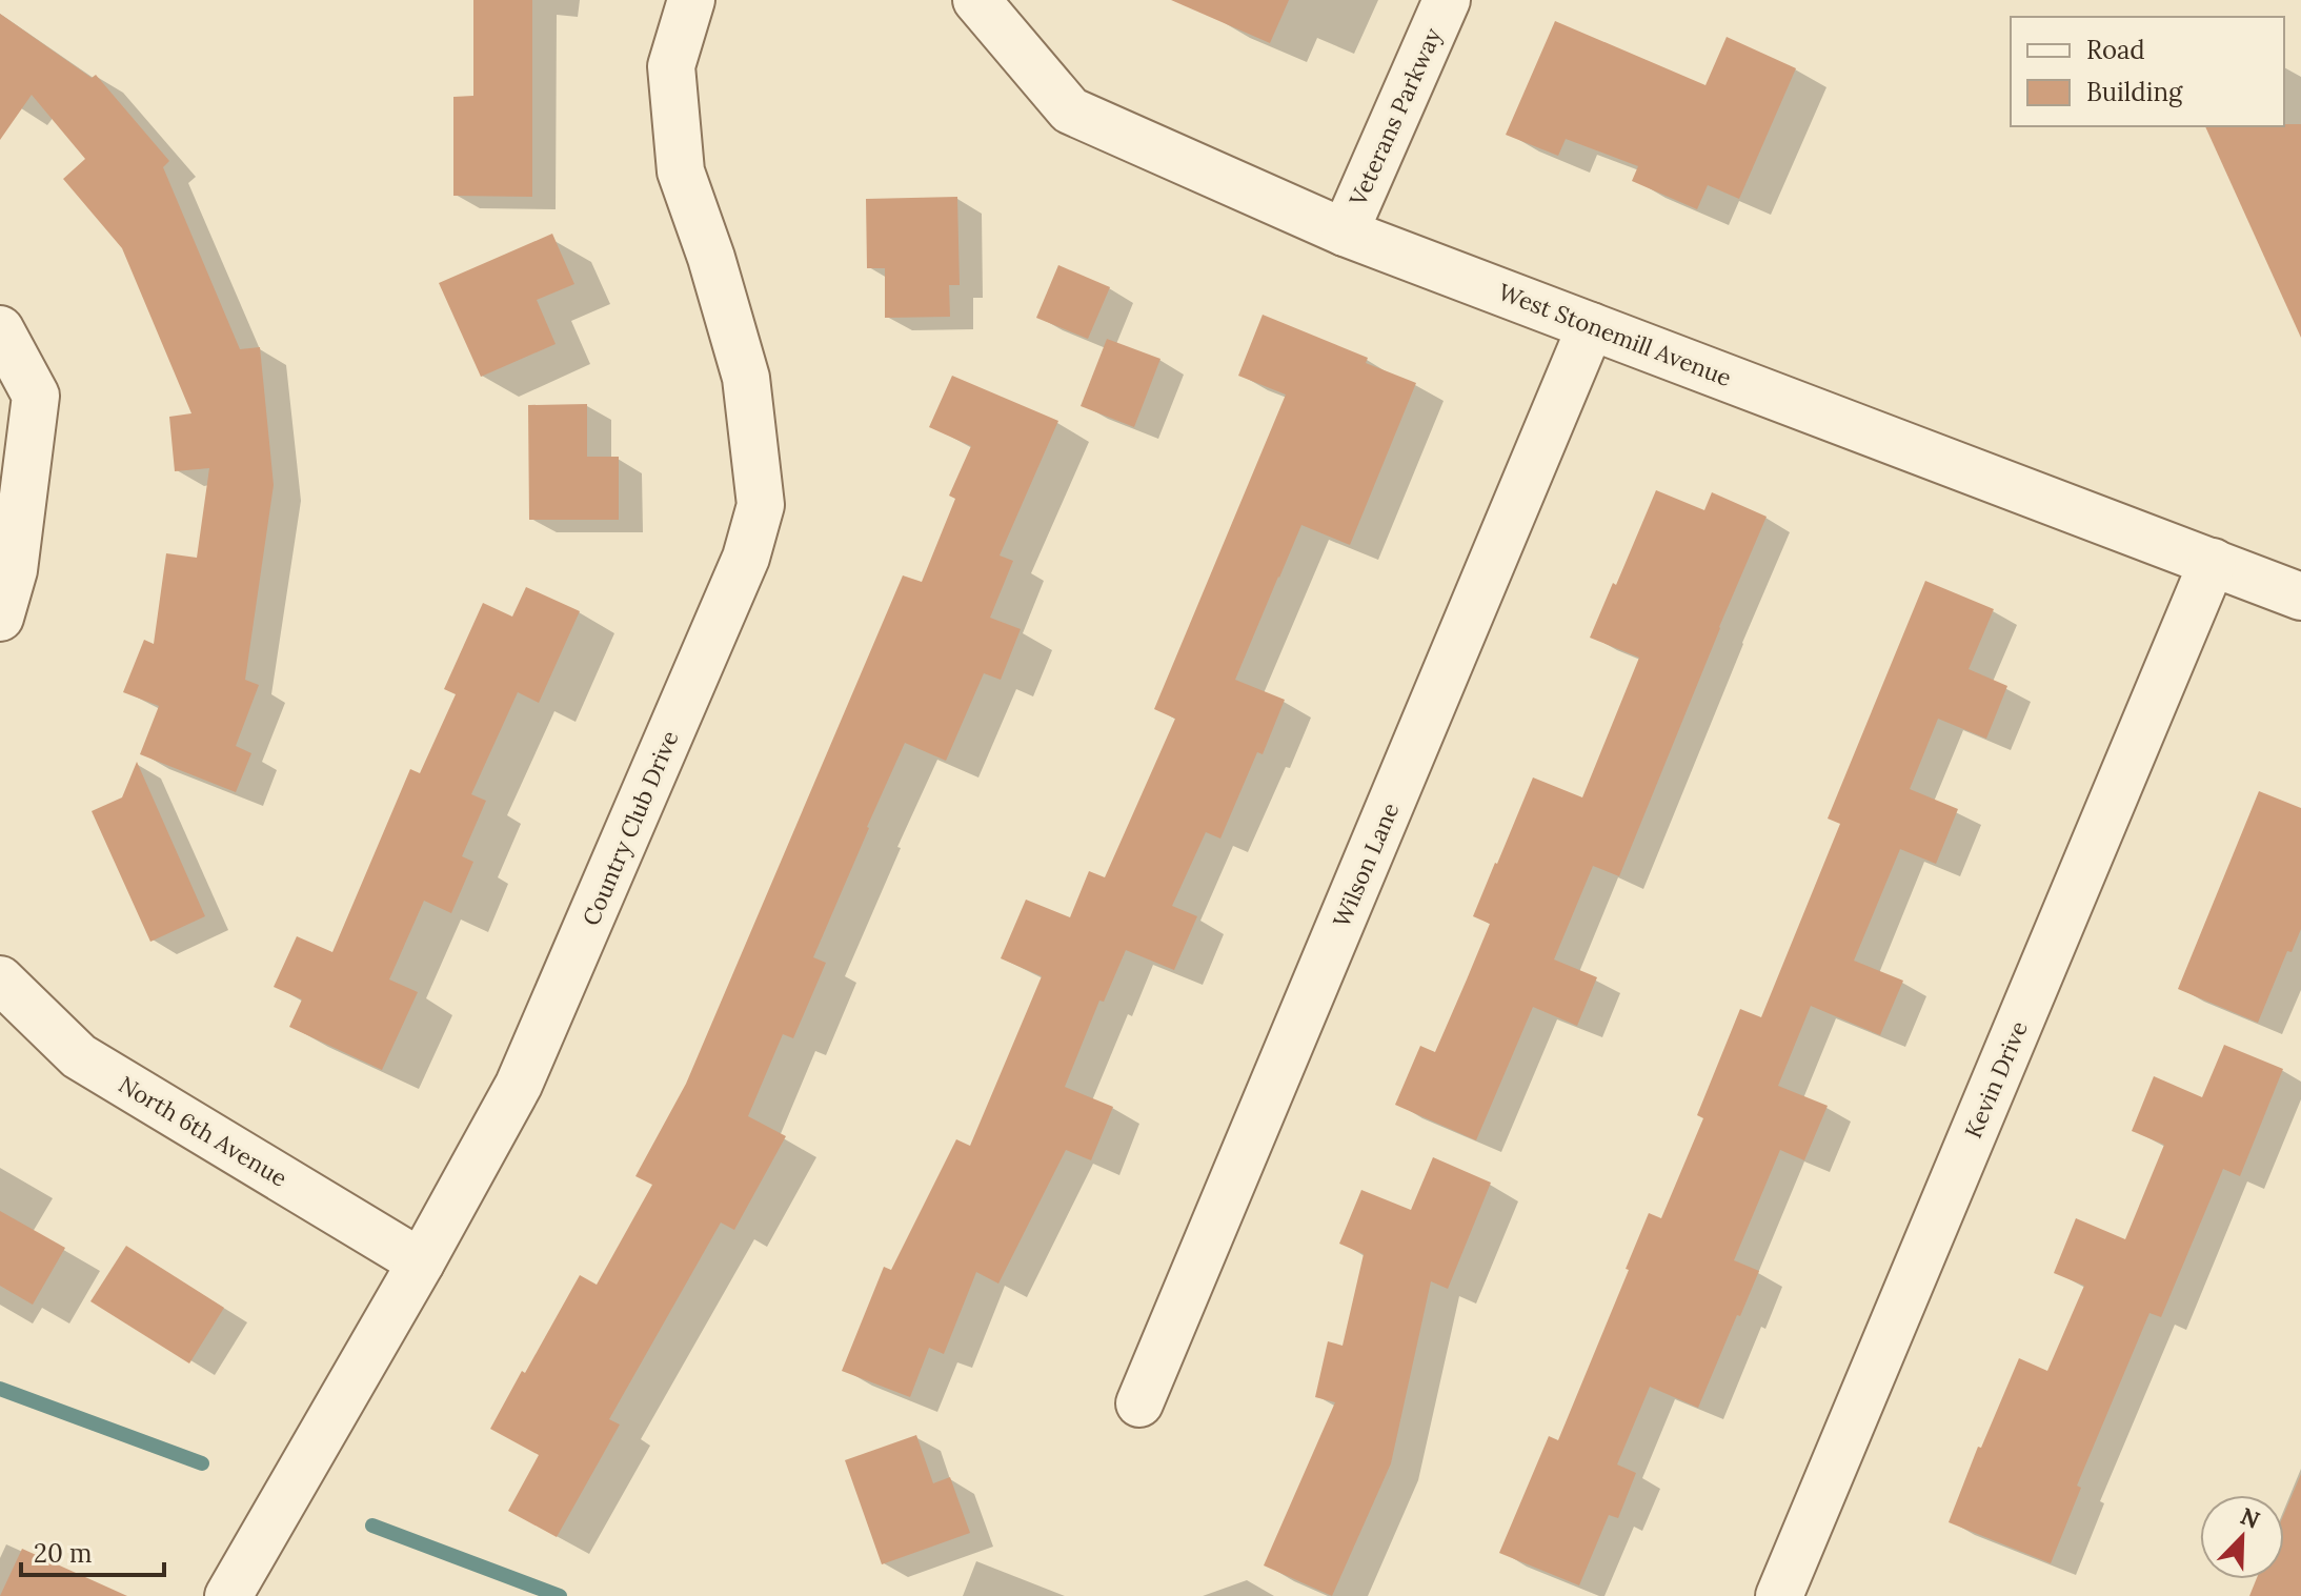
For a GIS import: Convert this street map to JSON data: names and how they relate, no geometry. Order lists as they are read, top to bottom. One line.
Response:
{"streets":{"street":["Veterans Parkway","West Stonemill Avenue","Country Club Drive","Wilson Lane","Kevin Drive","North 6th Avenue"]},"crossings":[["Veterans Parkway","West Stonemill Avenue"],["West Stonemill Avenue","Wilson Lane"],["West Stonemill Avenue","Kevin Drive"],["Country Club Drive","North 6th Avenue"]],"legend":["Road","Building"],"scale_bar":"20 m","north":"top right"}
